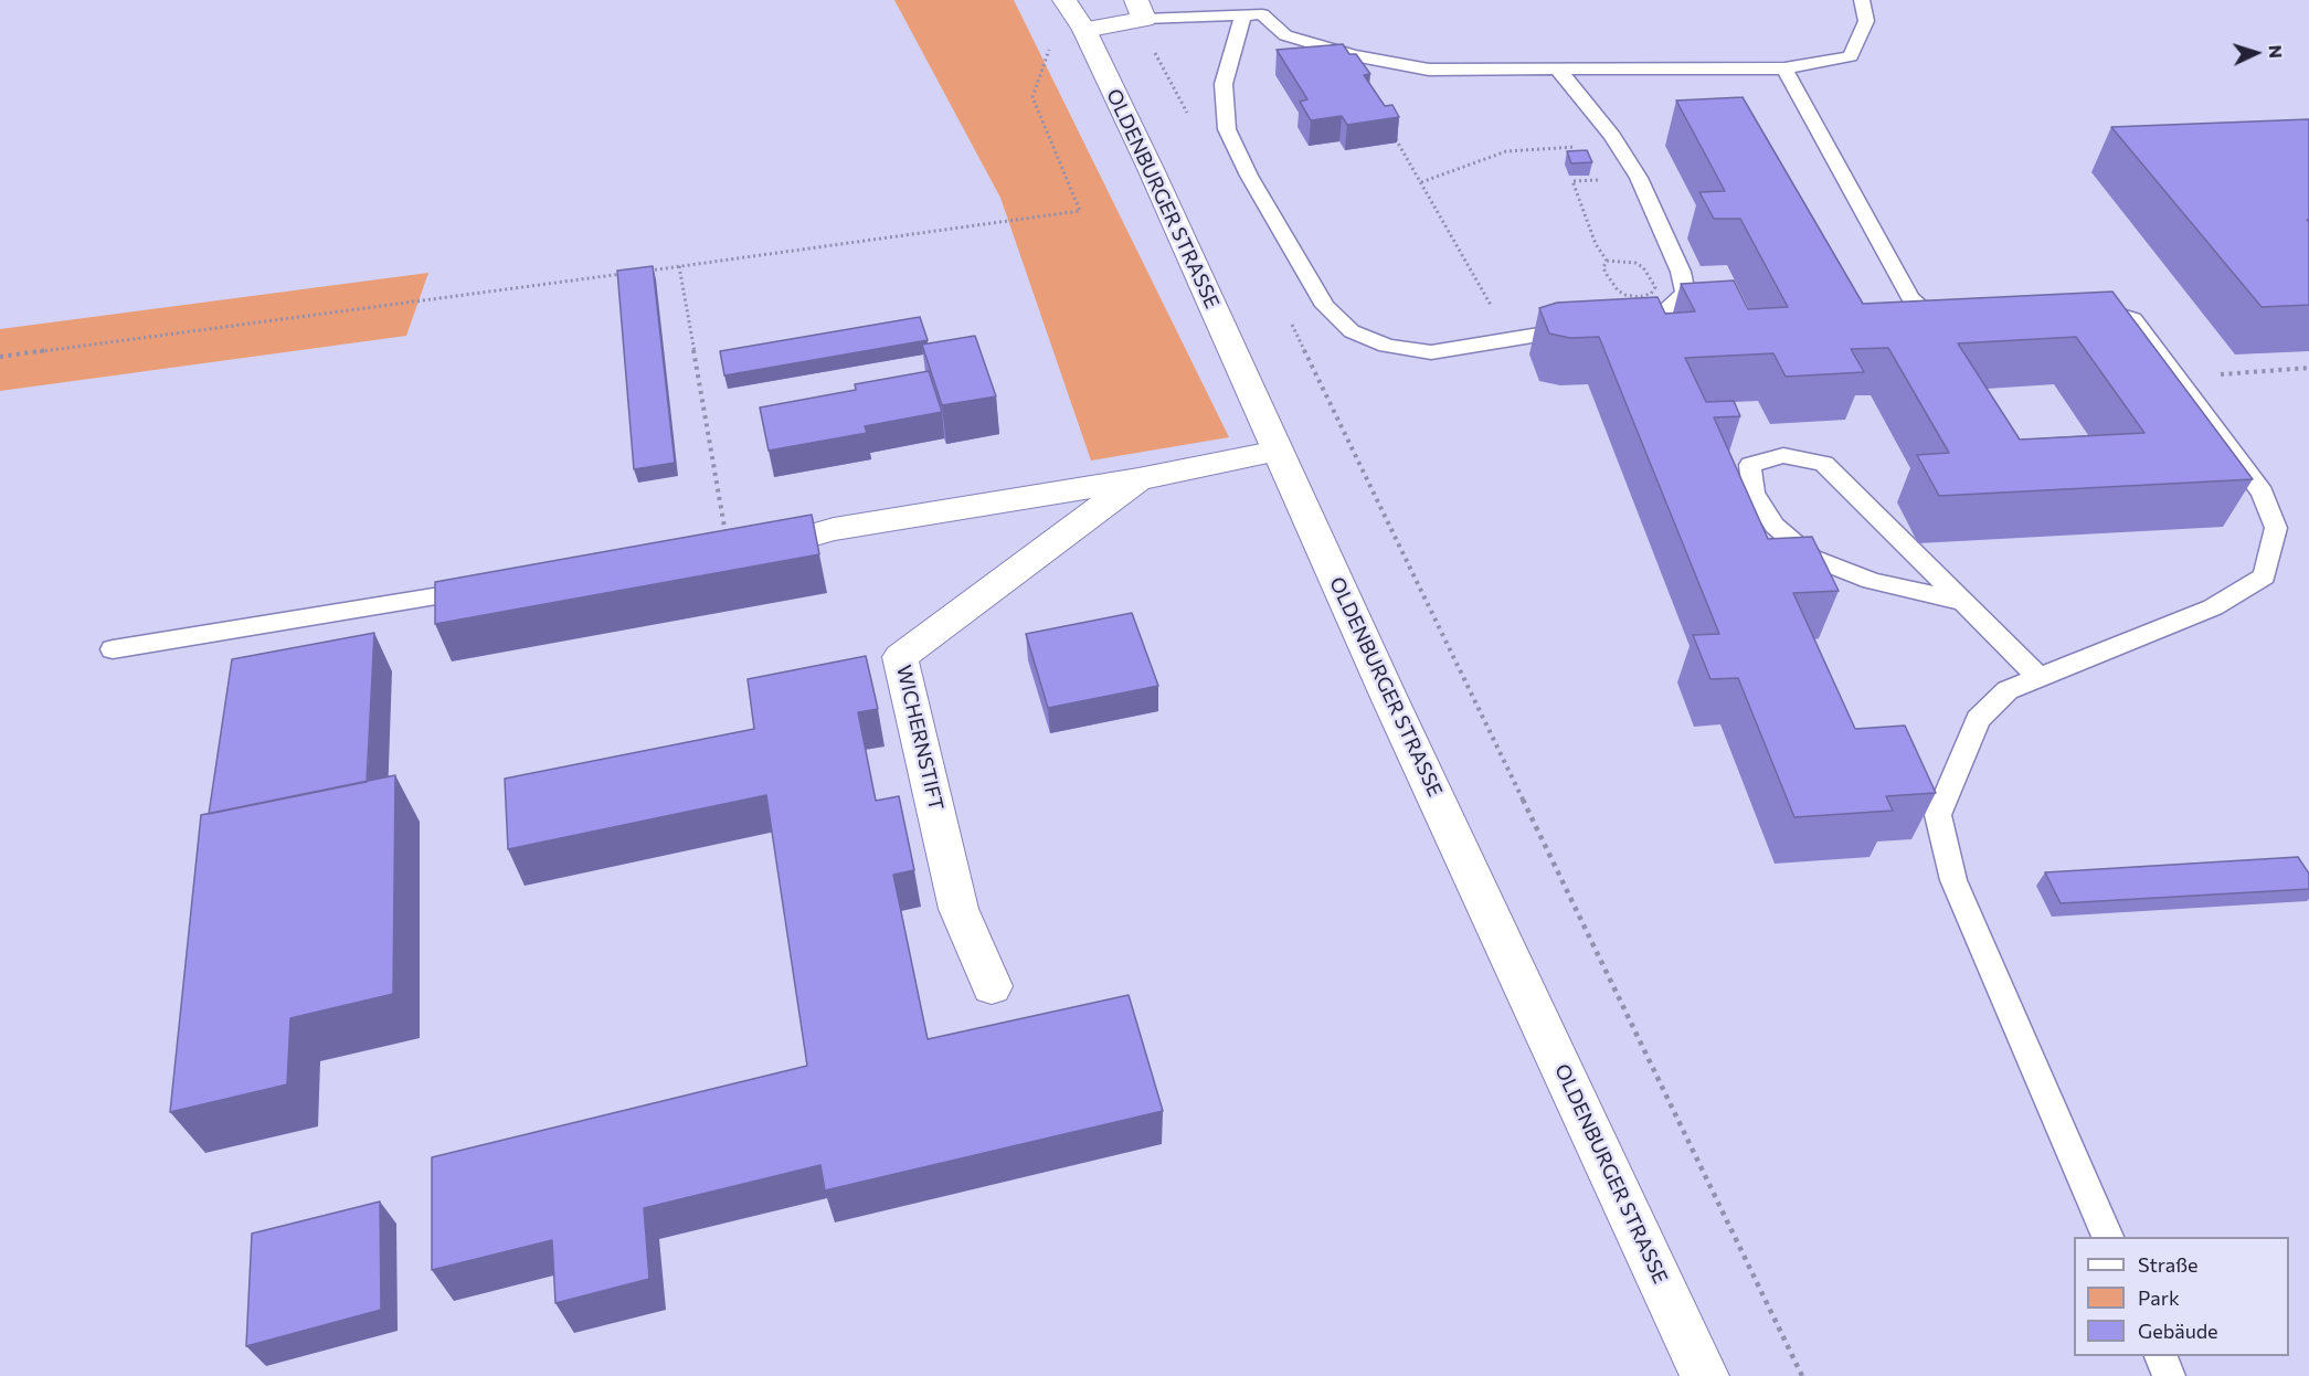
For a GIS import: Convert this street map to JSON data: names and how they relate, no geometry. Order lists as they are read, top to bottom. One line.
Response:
{"streets":{"main road":["OLDENBURGER STRASSE","WICHERNSTIFT"]},"crossings":[["OLDENBURGER STRASSE","WICHERNSTIFT"]],"legend":["Straße","Park","Gebäude"],"north":"right"}
